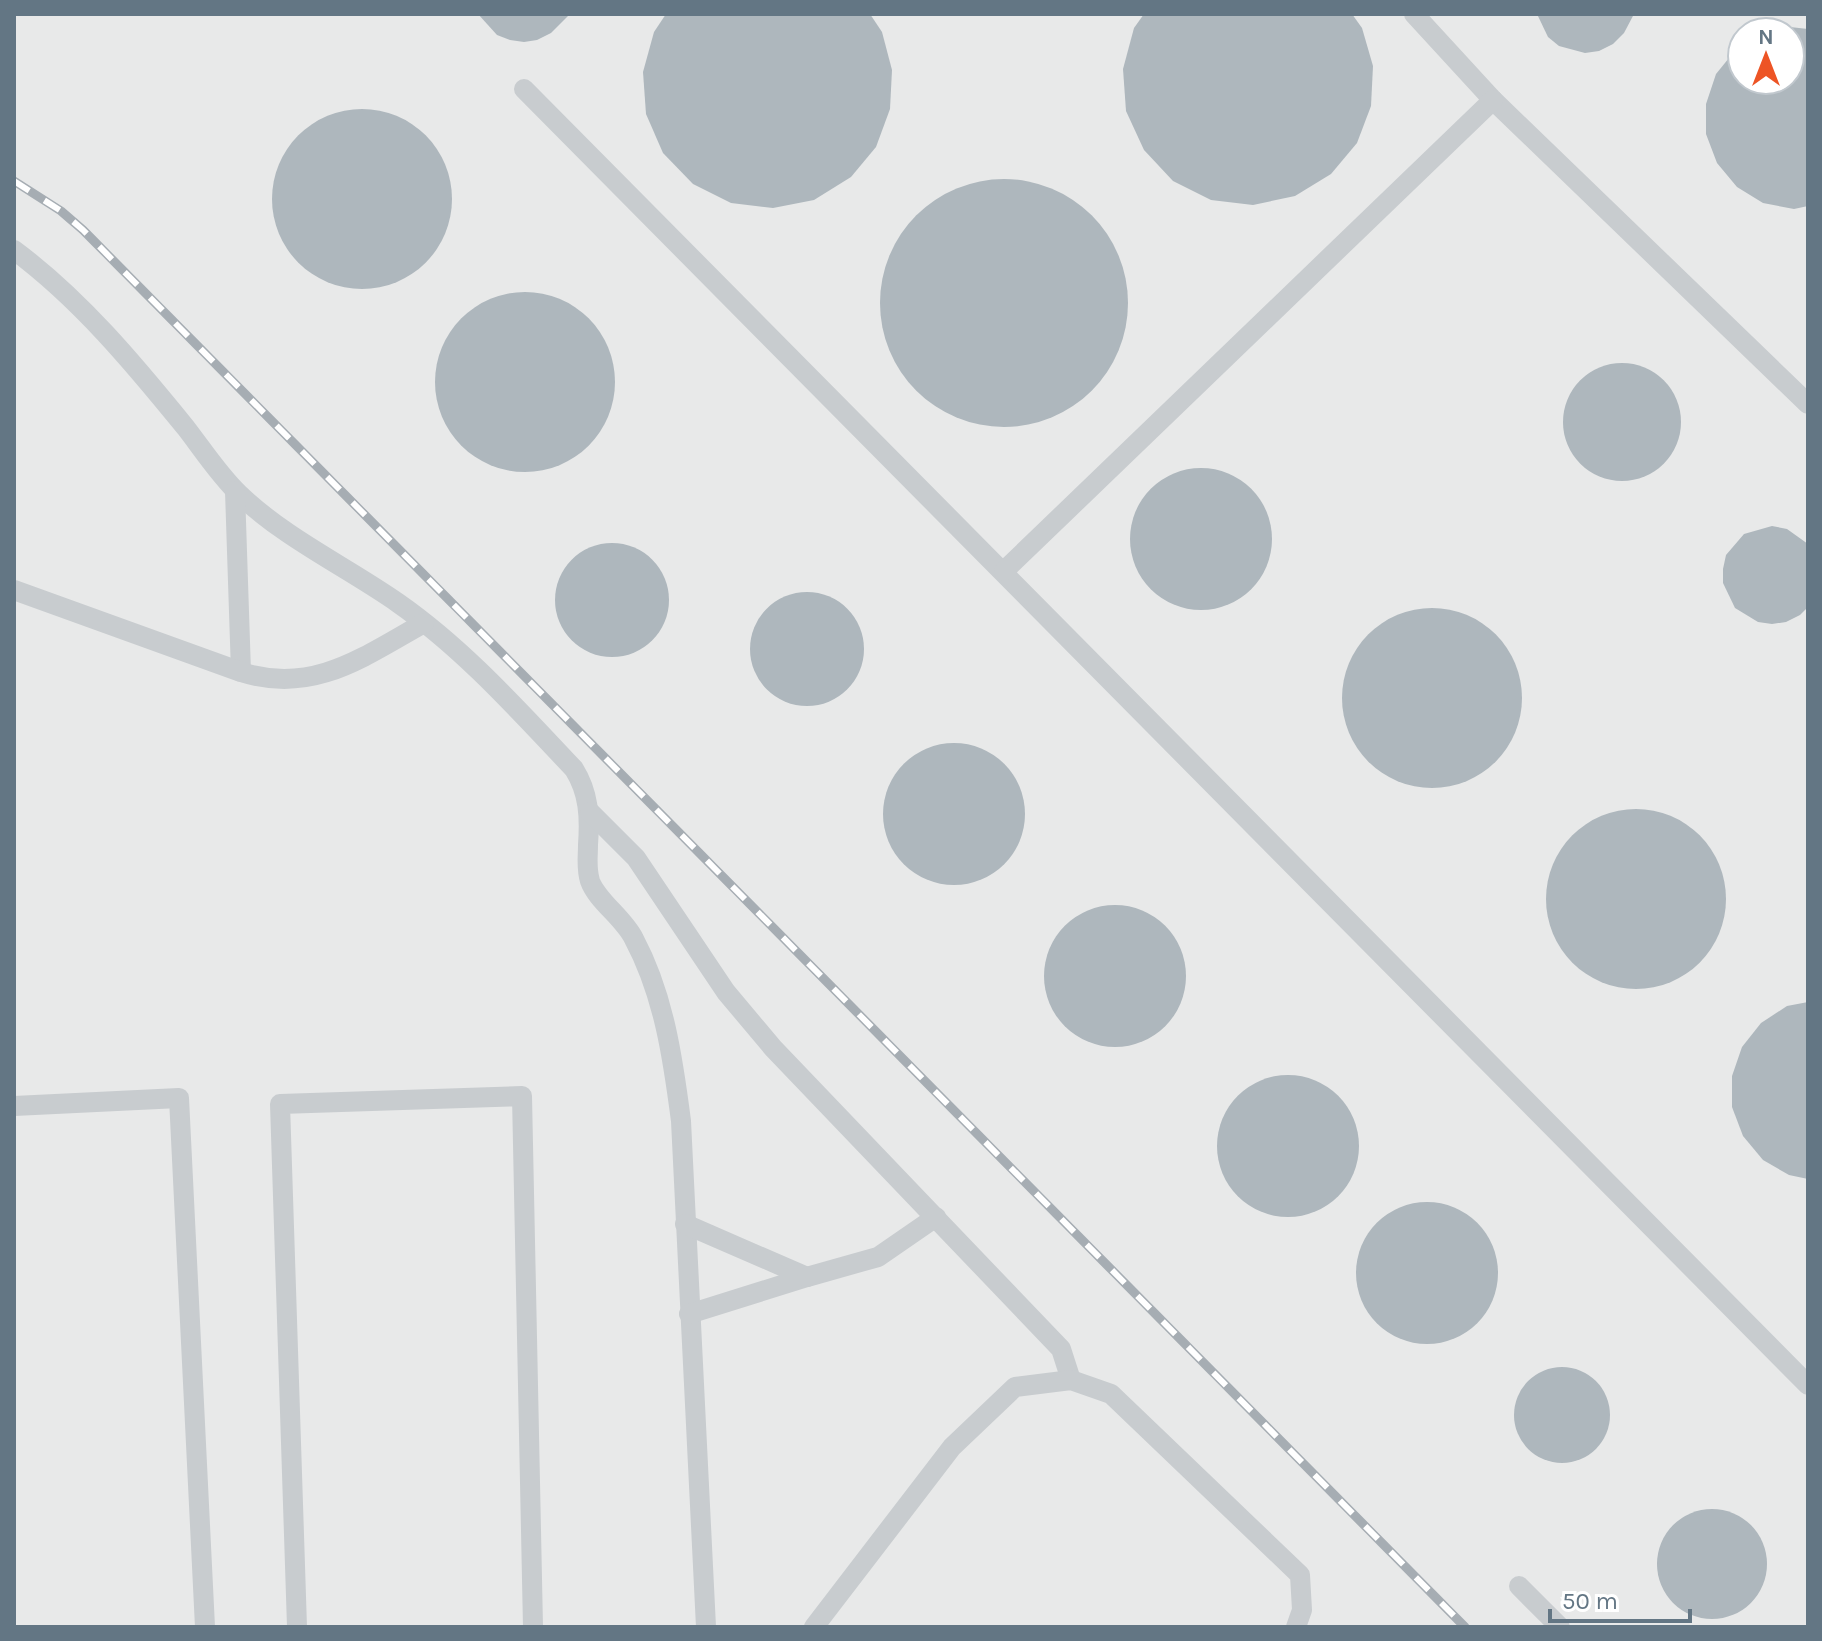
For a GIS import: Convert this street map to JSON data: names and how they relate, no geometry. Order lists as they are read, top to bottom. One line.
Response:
{"scale_bar":"50 m","north":"top"}
